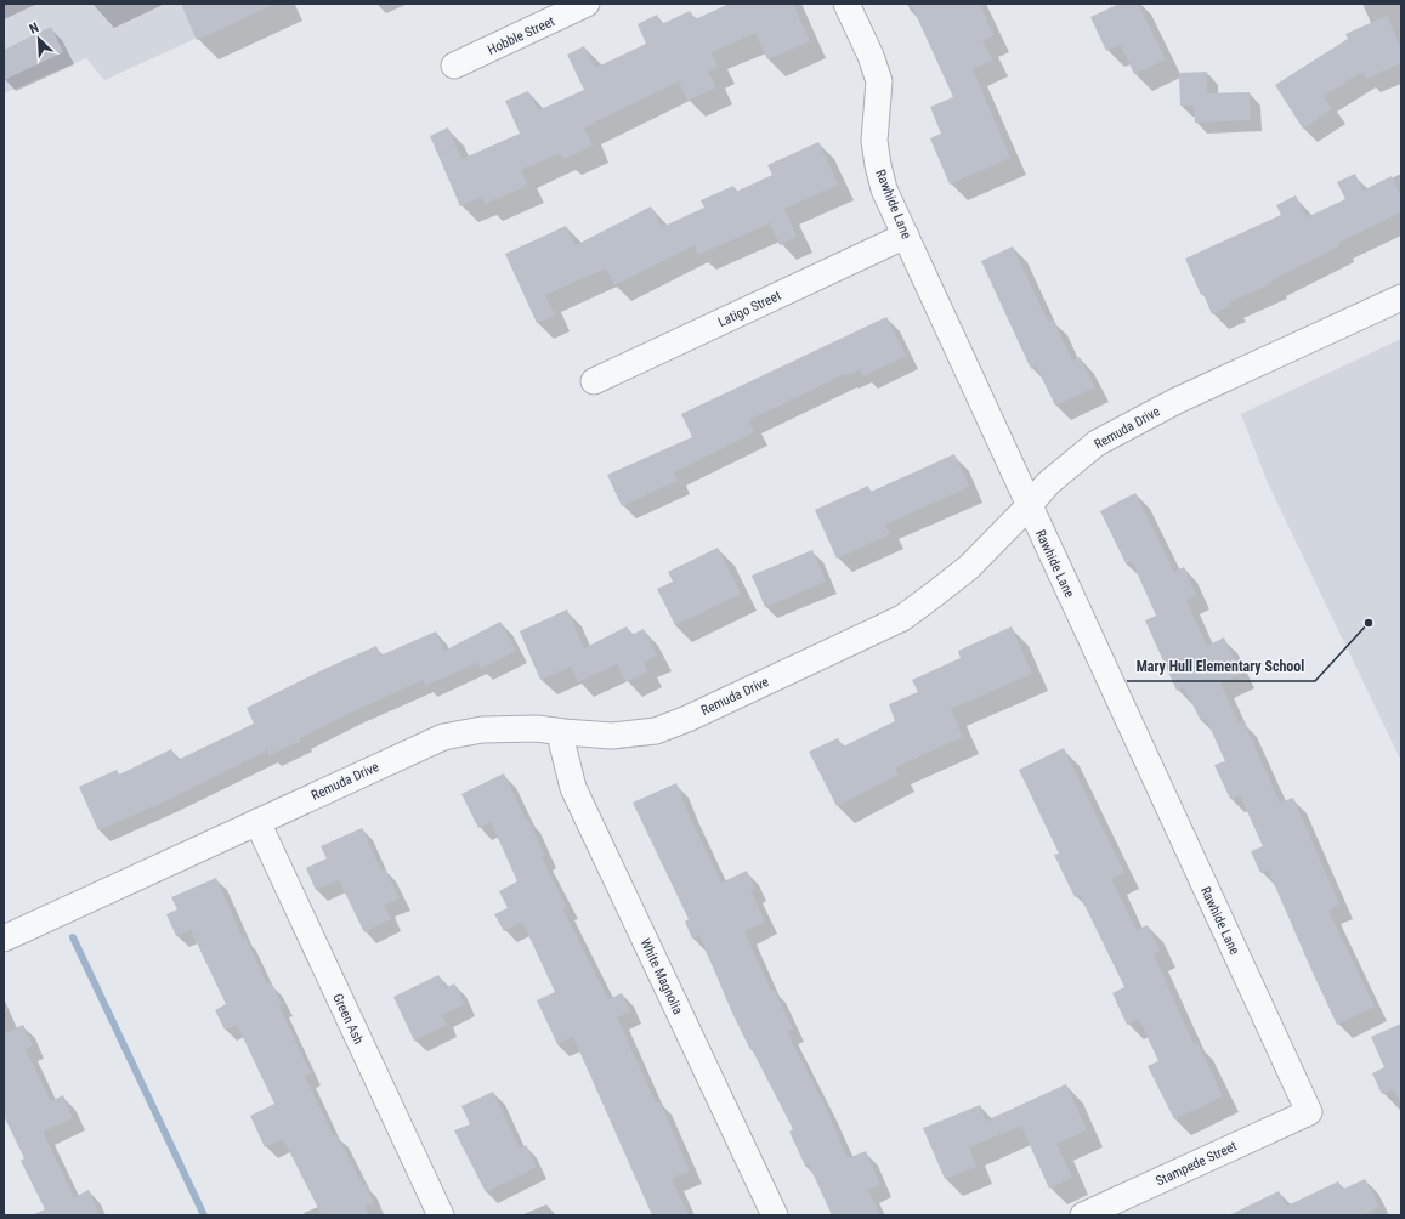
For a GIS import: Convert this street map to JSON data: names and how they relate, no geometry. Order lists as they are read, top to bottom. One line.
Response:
{"streets":{"street":["Hobble Street","Rawhide Lane","Latigo Street","Remuda Drive","White Magnolia","Green Ash","Stampede Street"]},"crossings":[["Rawhide Lane","Latigo Street"],["Rawhide Lane","Remuda Drive"],["Rawhide Lane","Stampede Street"],["Remuda Drive","White Magnolia"],["Remuda Drive","Green Ash"]],"places":["Mary Hull Elementary School"],"north":"top left"}
